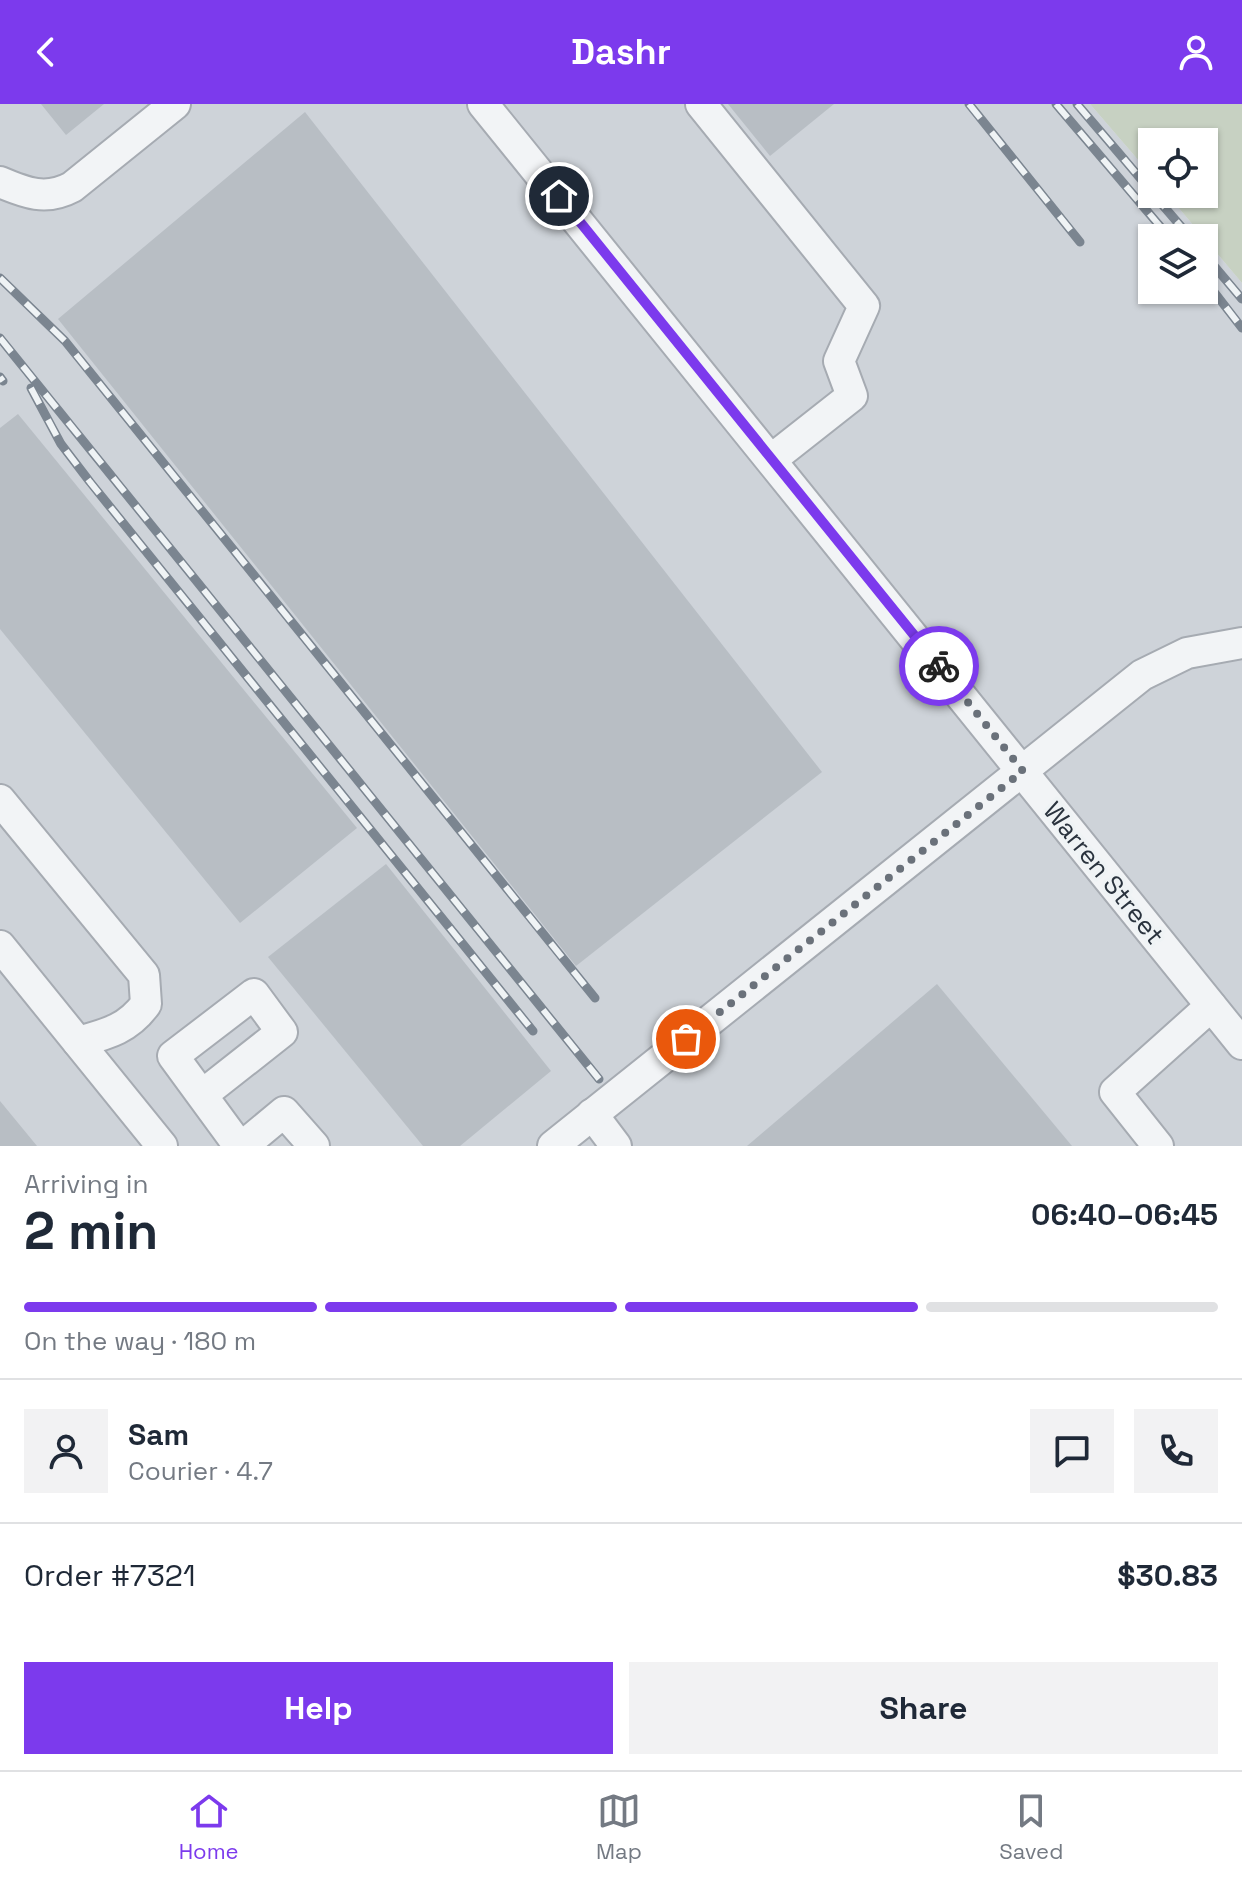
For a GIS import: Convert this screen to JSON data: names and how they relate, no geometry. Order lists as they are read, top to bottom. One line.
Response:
{"streets":{"street":["Warren Street"]},"page":{"header":"Dashr","heading":["2 min","Arriving in","06:40–06:45"],"panel":["Sam","Courier · 4.7","Order #7321","$30.83"],"bar":"On the way · 180 m","buttons":["Help","Share"],"tabs":["Home","Map","Saved"]}}
